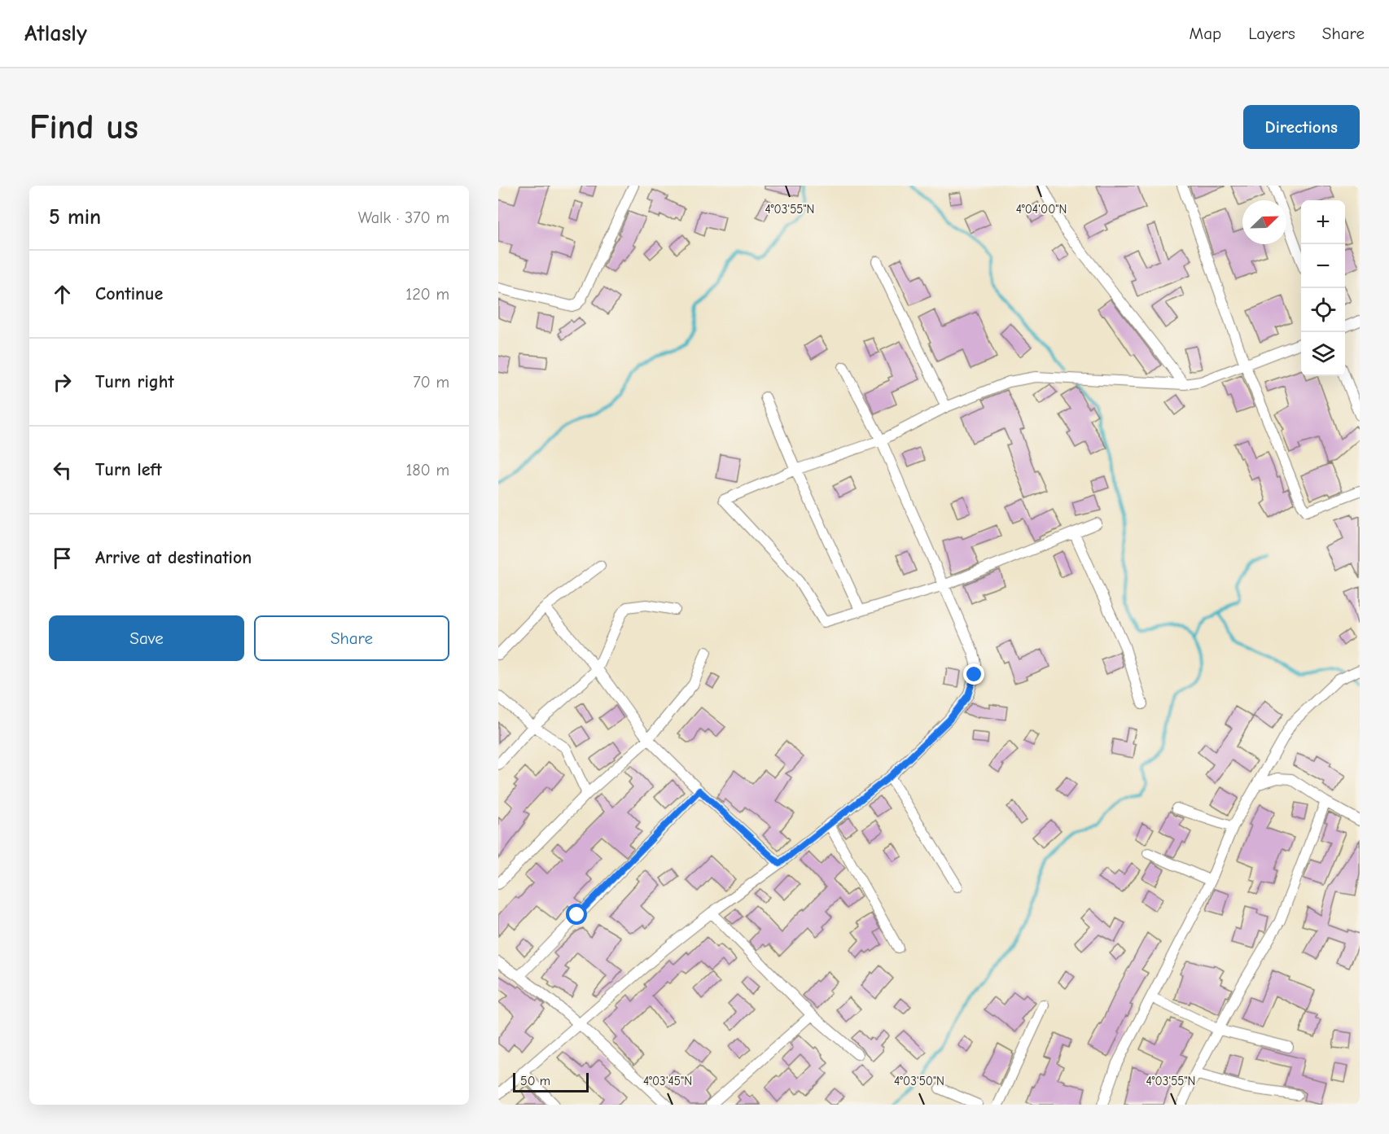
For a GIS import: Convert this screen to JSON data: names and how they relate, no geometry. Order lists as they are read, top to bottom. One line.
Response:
{"scale_bar":"50 m","north":"top right","page":{"header":"Atlasly","nav":["Map","Layers","Share"],"buttons":["Directions",["Save","Share"]],"title":"Find us","heading":["5 min","Walk · 370 m"],"map_buttons":["+","−"],"list":[["Continue","120 m"],["Turn right","70 m"],["Turn left","180 m"],"Arrive at destination"],"scale":"50 m"},"coordinates":["4°03'55\"N","4°04'00\"N","4°03'45\"N","4°03'50\"N"]}
